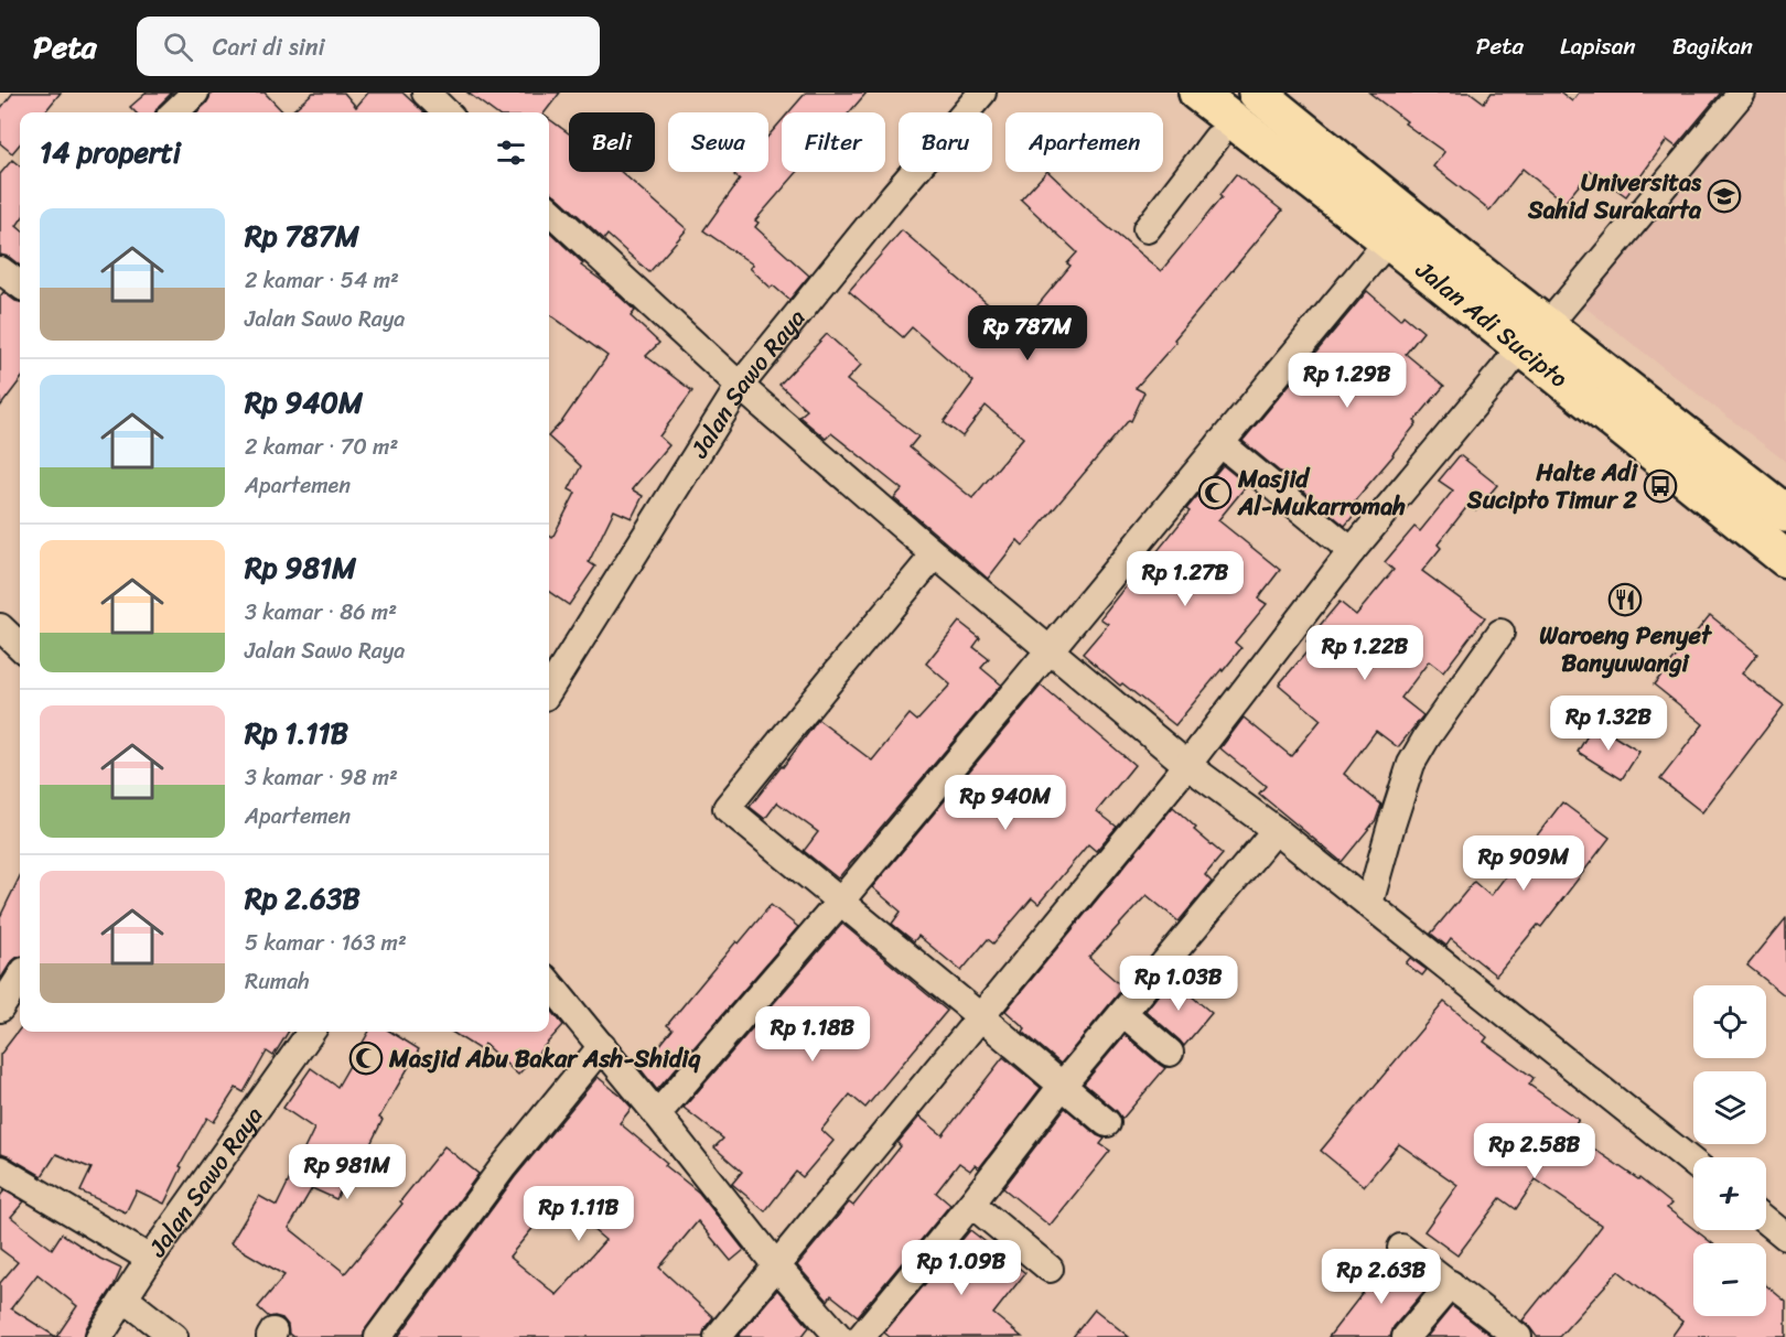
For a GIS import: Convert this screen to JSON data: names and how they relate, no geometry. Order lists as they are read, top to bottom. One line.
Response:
{"streets":{"highway":["Jalan Adi Sucipto"],"street":["Jalan Sawo Raya"]},"places":{"school or university":["Universitas Sahid Surakarta"],"bus stop":["Halte Adi Sucipto Timur 2"],"mosque":["Masjid Al-Mukarromah","Masjid Abu Bakar Ash-Shidiq"],"restaurant":["Waroeng Penyet Banyuwangi"]},"page":{"header":"Peta","search":"Cari di sini","nav":["Peta","Lapisan","Bagikan"],"chip":["Beli","Sewa","Filter","Baru","Apartemen"],"heading":"14 properti","list":[{"name":"Rp 787M","note":"2 kamar · 54 m² · Jalan Sawo Raya"},{"name":"Rp 940M","note":"2 kamar · 70 m² · Apartemen"},{"name":"Rp 981M","note":"3 kamar · 86 m² · Jalan Sawo Raya"},{"name":"Rp 1.11B","note":"3 kamar · 98 m² · Apartemen"},{"name":"Rp 2.63B","note":"5 kamar · 163 m² · Rumah"}],"price":["Rp 787M","Rp 1.29B","Rp 1.27B","Rp 1.22B","Rp 1.32B","Rp 940M","Rp 909M","Rp 1.03B","Rp 1.18B","Rp 2.58B","Rp 981M","Rp 1.11B","Rp 1.09B","Rp 2.63B"],"map_buttons":["+","−"]}}
